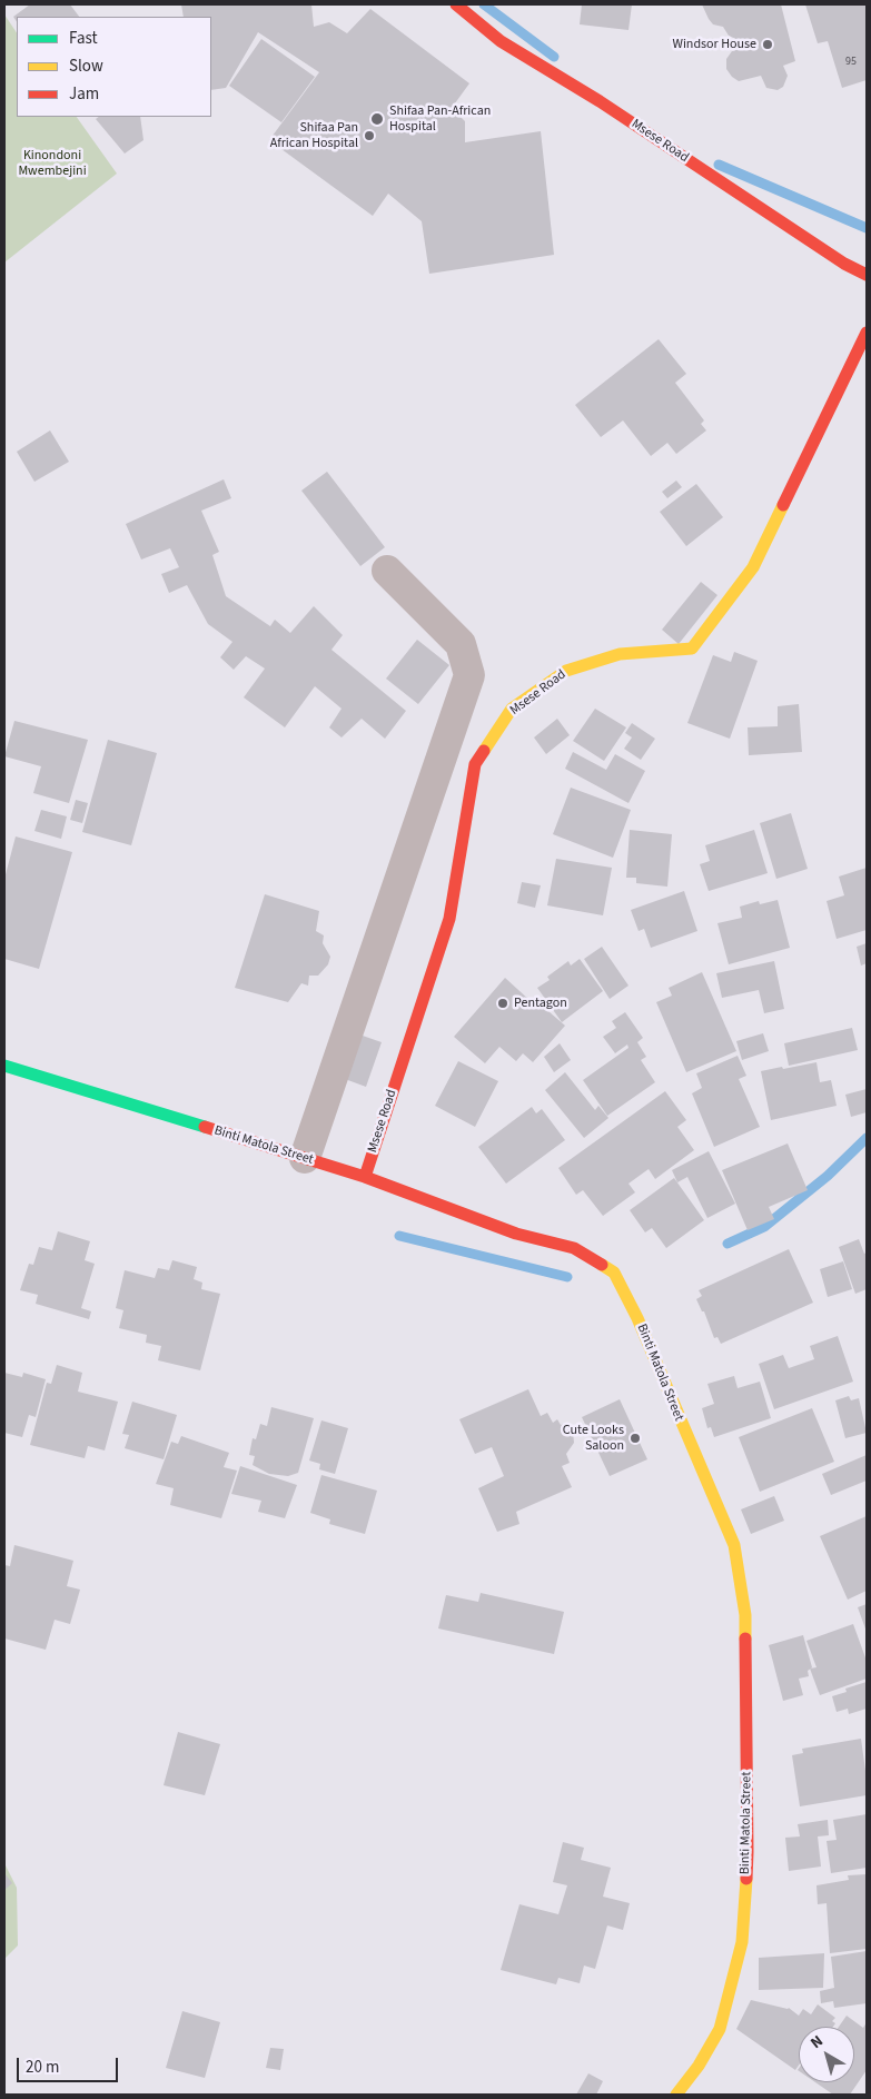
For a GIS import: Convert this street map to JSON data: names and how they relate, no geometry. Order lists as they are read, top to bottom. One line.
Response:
{"streets":{"street":["Msese Road","Binti Matola Street"]},"crossings":[["Msese Road","Binti Matola Street"]],"parks":["Kinondoni Mwembejini"],"places":["Windsor House","Shifaa Pan-African Hospital","Shifaa Pan African Hospital","Pentagon","Cute Looks Saloon"],"house_numbers":["95"],"legend":["Fast","Slow","Jam"],"scale_bar":"20 m","north":"top left"}
